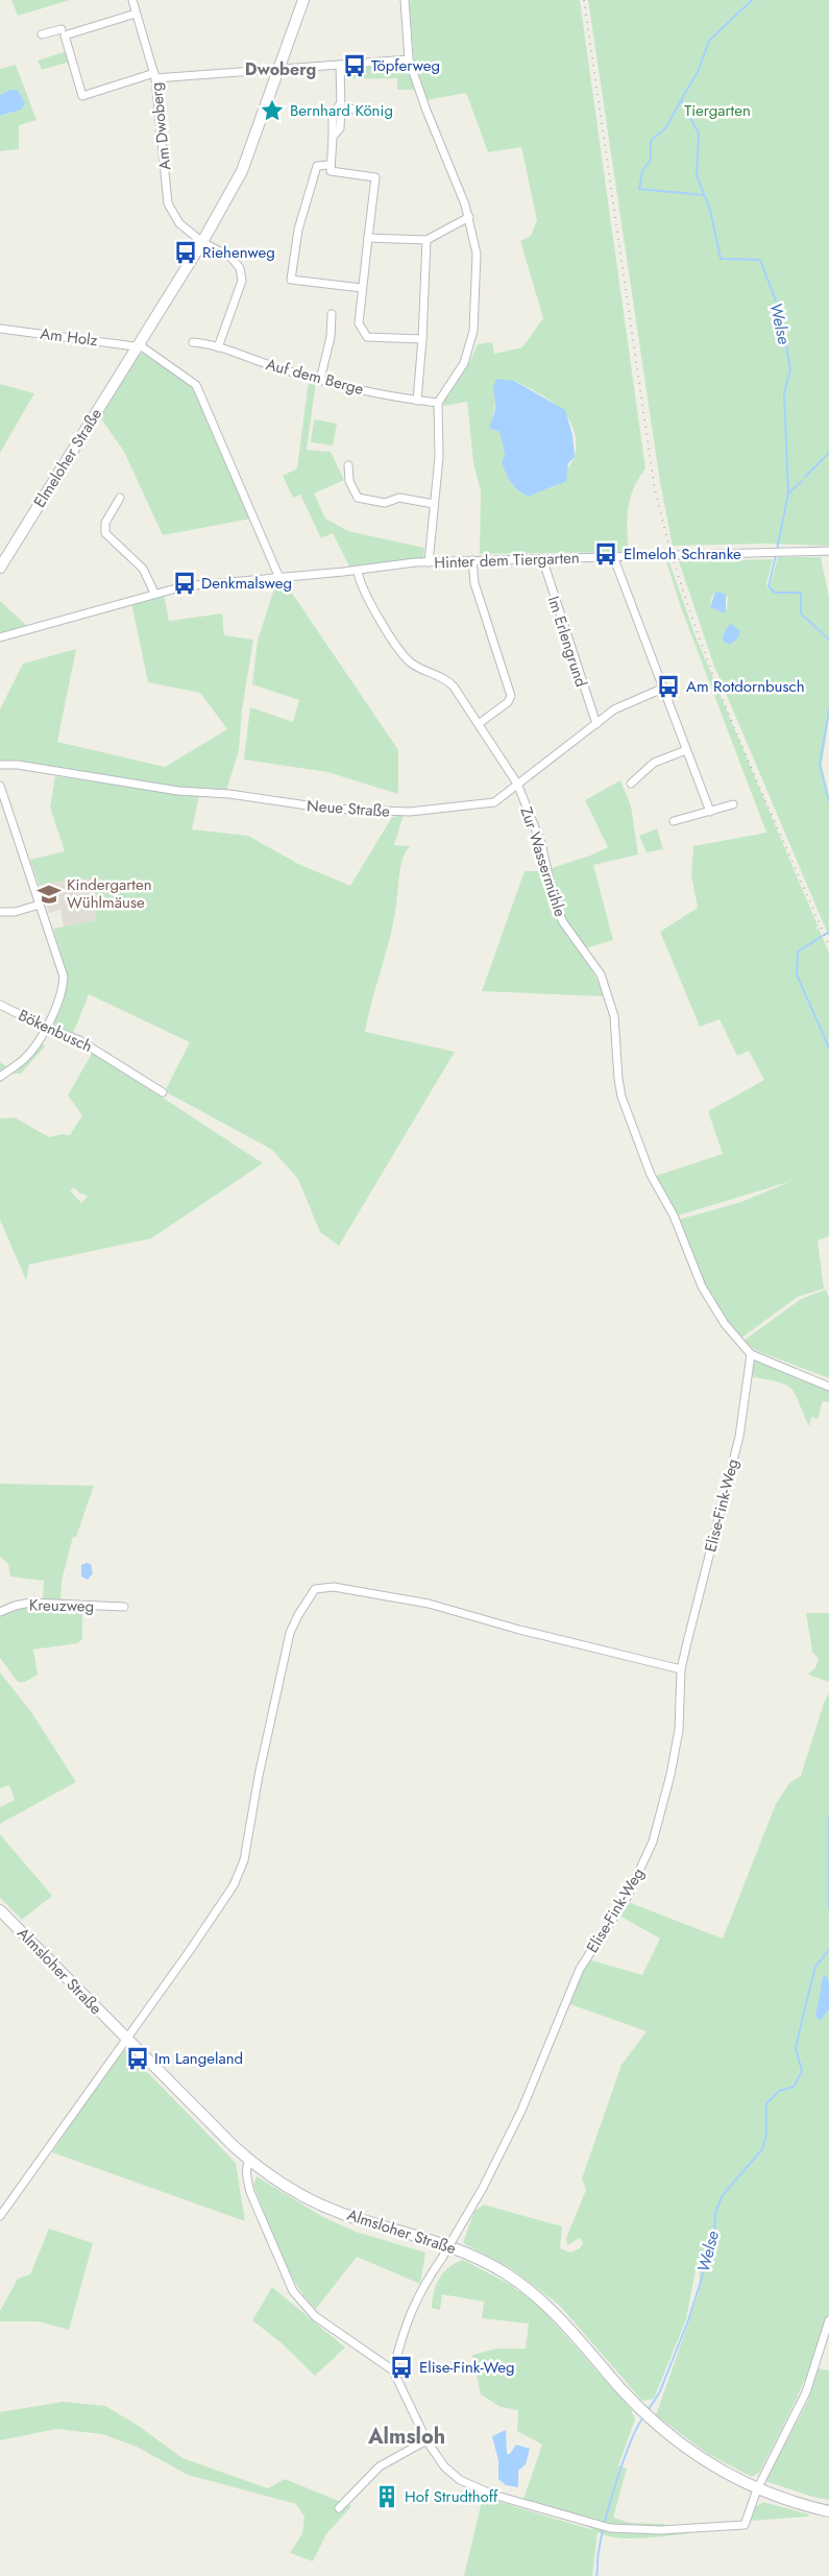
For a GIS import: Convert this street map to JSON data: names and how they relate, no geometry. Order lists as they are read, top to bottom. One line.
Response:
{"streets":{"street":["Am Dwoberg","Am Holz","Auf dem Berge","Elmeloher Straße","Hinter dem Tiergarten","Im Erlengrund","Neue Straße","Zur Wassermühle","Bökenbusch","Elise-Fink-Weg","Kreuzweg","Almsloher Straße"]},"crossings":[["Am Dwoberg","Auf dem Berge"],["Am Dwoberg","Elmeloher Straße"],["Am Holz","Elmeloher Straße"],["Hinter dem Tiergarten","Im Erlengrund"],["Hinter dem Tiergarten","Zur Wassermühle"],["Im Erlengrund","Neue Straße"],["Neue Straße","Zur Wassermühle"],["Zur Wassermühle","Elise-Fink-Weg"]],"districts":["Dwoberg","Almsloh"],"water":["Welse"],"parks":["Tiergarten"],"places":{"bus stop":["Töpferweg","Riehenweg","Elmeloh Schranke","Denkmalsweg","Am Rotdornbusch","Im Langeland","Elise-Fink-Weg"],"place":["Bernhard König"],"school or university":["Kindergarten Wühlmäuse"],"building":["Hof Strudthoff"]}}
